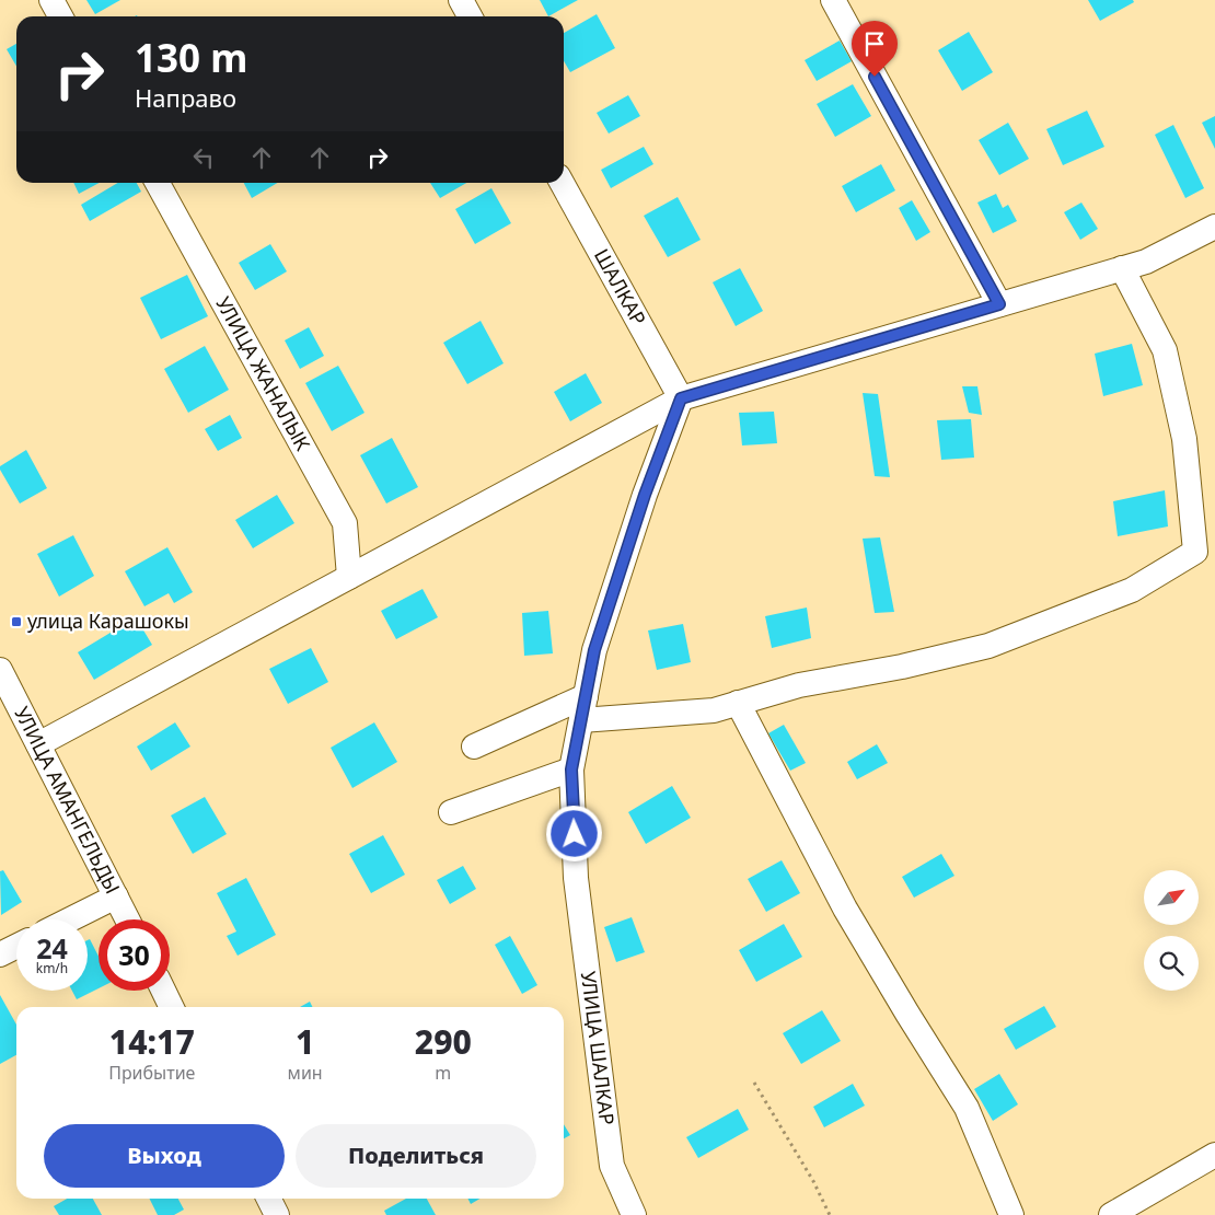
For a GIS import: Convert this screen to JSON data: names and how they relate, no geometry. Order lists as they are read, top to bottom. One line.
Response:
{"streets":{"street":["ШАЛКАР","УЛИЦА ЖАНАЛЫК","УЛИЦА АМАНГЕЛЬДЫ","УЛИЦА ШАЛКАР"]},"crossings":[["ШАЛКАР","УЛИЦА ШАЛКАР"]],"places":{"transit":["улица Карашокы"]},"north":"top right","page":{"turn":["130 m","Направо"],"speed":"24 km/h","limit":"30","eta":["14:17","Прибытие","1","мин","290","m"],"buttons":["Выход","Поделиться"]}}
